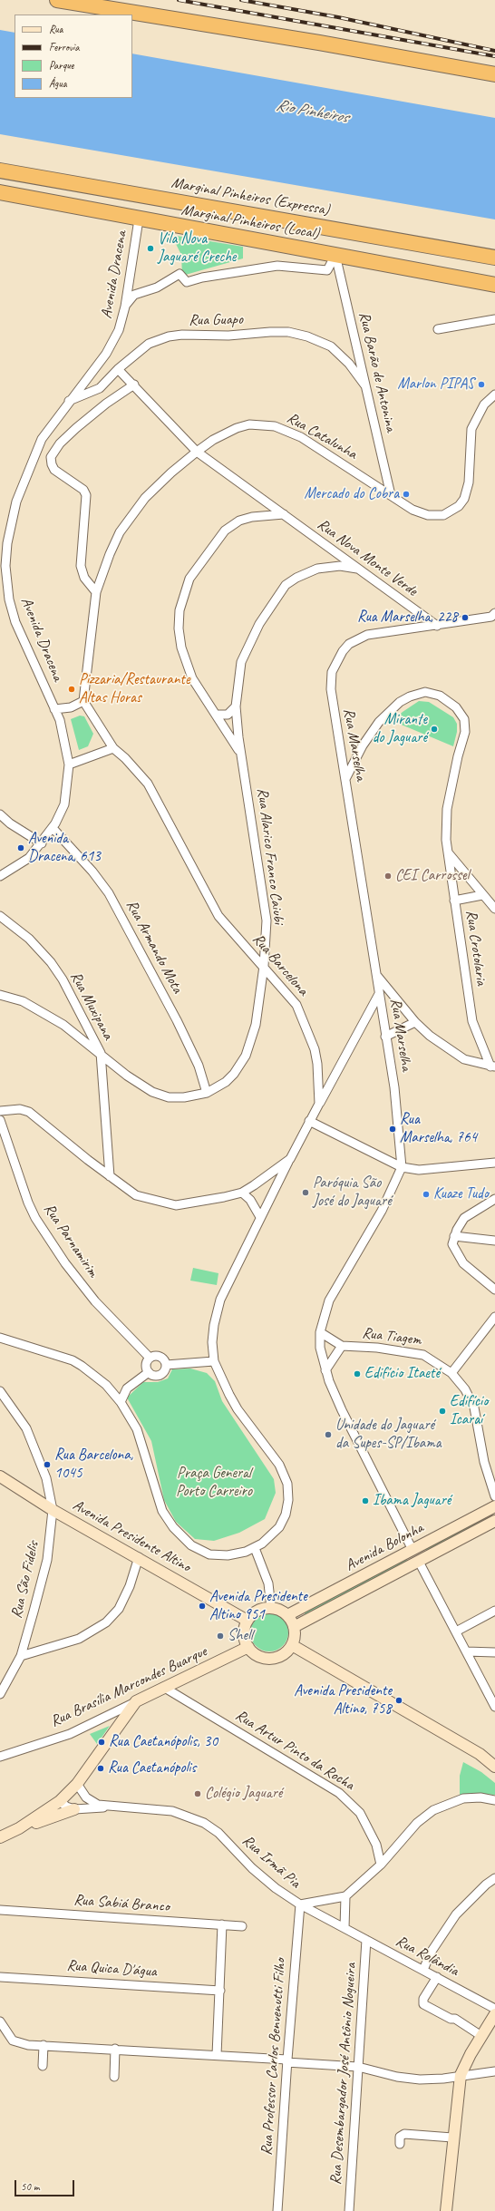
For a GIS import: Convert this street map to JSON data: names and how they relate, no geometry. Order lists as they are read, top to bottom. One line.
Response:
{"streets":{"highway":["Marginal Pinheiros (Expressa)","Marginal Pinheiros (Local)"],"main road":["Avenida Presidente Altino","Avenida Bolonha","Rua Brasília Marcondes Buarque"],"street":["Avenida Dracena","Rua Guapo","Rua Barão de Antonina","Rua Catalunha","Rua Nova Monte Verde","Rua Marselha","Rua Alarico Franco Caiubi","Rua Armando Mota","Rua Crotolaria","Rua Barcelona","Rua Muxipana","Rua Parnamirim","Rua Tiagem","Rua São Fidelis","Rua Artur Pinto da Rocha","Rua Irmã Pia","Rua Sabiá Branco","Rua Rolândia","Rua Quica D'água","Rua Professor Carlos Benvenutti Filho","Rua Desembargador José Antônio Nogueira"]},"crossings":[["Marginal Pinheiros (Local)","Avenida Dracena"],["Marginal Pinheiros (Local)","Rua Barão de Antonina"],["Avenida Dracena","Rua Guapo"],["Avenida Dracena","Rua Armando Mota"],["Rua Guapo","Rua Barão de Antonina"],["Rua Guapo","Rua Nova Monte Verde"],["Rua Barão de Antonina","Rua Catalunha"],["Rua Catalunha","Rua Nova Monte Verde"],["Rua Catalunha","Rua Barcelona"],["Rua Nova Monte Verde","Rua Marselha"],["Rua Nova Monte Verde","Rua Alarico Franco Caiubi"],["Rua Marselha","Rua Crotolaria"],["Rua Alarico Franco Caiubi","Rua Armando Mota"],["Rua Alarico Franco Caiubi","Rua Barcelona"],["Rua Alarico Franco Caiubi","Rua Muxipana"],["Avenida Presidente Altino","Avenida Bolonha"],["Avenida Presidente Altino","Rua São Fidelis"],["Avenida Presidente Altino","Rua Brasília Marcondes Buarque"],["Avenida Bolonha","Rua Brasília Marcondes Buarque"],["Rua Brasília Marcondes Buarque","Rua Artur Pinto da Rocha"],["Rua Irmã Pia","Rua Rolândia"],["Rua Irmã Pia","Rua Professor Carlos Benvenutti Filho"],["Rua Rolândia","Rua Professor Carlos Benvenutti Filho"],["Rua Rolândia","Rua Desembargador José Antônio Nogueira"]],"water":["Rio Pinheiros"],"parks":["Praça General Porto Carreiro"],"places":["Vila Nova Jaguaré Creche","Marlon PIPAS","Mercado do Cobra","Rua Marselha, 228","Pizzaria/Restaurante Altas Horas","Mirante do Jaguaré","Avenida Dracena, 613","CEI Carrossel","Rua Marselha, 764","Paróquia São José do Jaguaré","Kuaze Tudo","Edifício Itaeté","Edifício Icaraí","Unidade do Jaguaré da Supes-SP/Ibama","Rua Barcelona, 1045","Ibama Jaguaré","Avenida Presidente Altino 951","Shell","Avenida Presidente Altino, 758","Rua Caetanópolis, 30","Rua Caetanópolis","Colégio Jaguaré"],"legend":["Rua","Ferrovia","Parque","Água"],"scale_bar":"50 m"}
